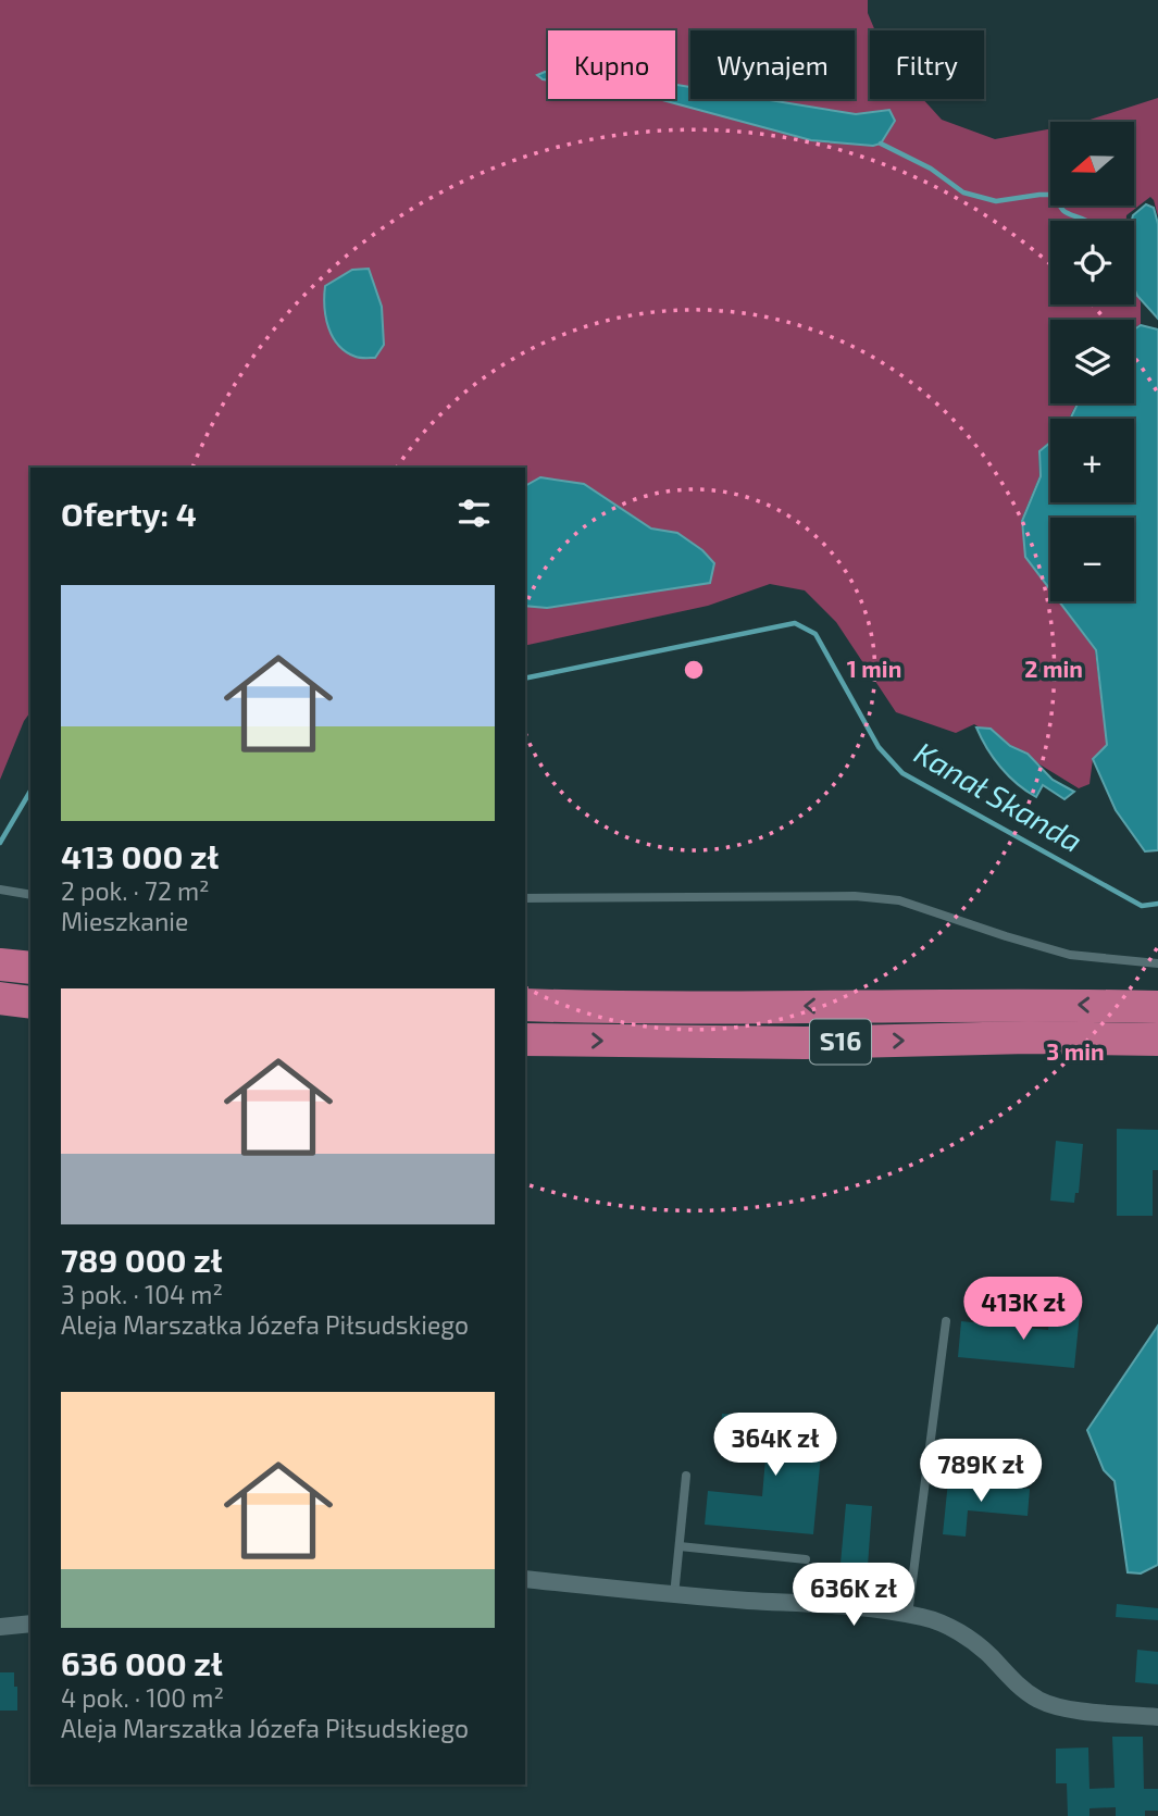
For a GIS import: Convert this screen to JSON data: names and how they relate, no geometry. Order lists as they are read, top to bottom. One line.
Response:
{"streets":{"highway":["S16"]},"water":["Kanał Skanda"],"north":"left","page":{"chip":["Kupno","Wynajem","Filtry"],"map_buttons":["+","−"],"heading":"Oferty: 4","list":[{"name":"413 000 zł","note":"2 pok. · 72 m² · Mieszkanie"},{"name":"789 000 zł","note":"3 pok. · 104 m² · Aleja Marszałka Józefa Piłsudskiego"},{"name":"636 000 zł","note":"4 pok. · 100 m² · Aleja Marszałka Józefa Piłsudskiego"}],"price":["413K zł","364K zł","789K zł","636K zł"]},"rings":["1 min","2 min","3 min"]}
